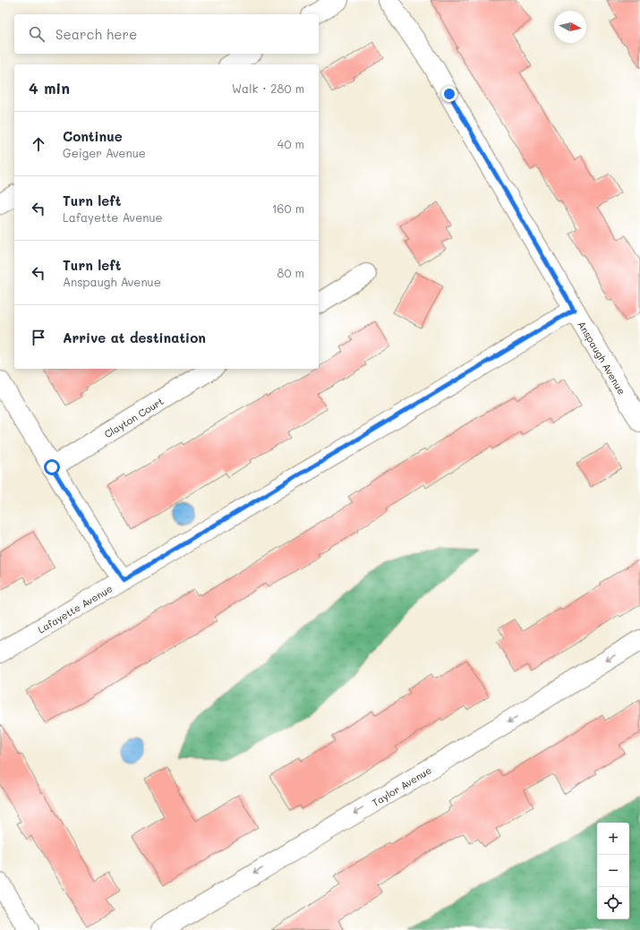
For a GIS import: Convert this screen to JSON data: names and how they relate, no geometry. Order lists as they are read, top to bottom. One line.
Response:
{"streets":{"street":["Anspaugh Avenue","Clayton Court","Lafayette Avenue","Taylor Avenue"]},"crossings":[["Anspaugh Avenue","Lafayette Avenue"]],"one_way":["Taylor Avenue"],"north":"right","page":{"search":"Search here","heading":["4 min","Walk · 280 m"],"list":[["Continue","Geiger Avenue","40 m"],["Turn left","Lafayette Avenue","160 m"],["Turn left","Anspaugh Avenue","80 m"],"Arrive at destination"],"map_buttons":["+","−"]}}
